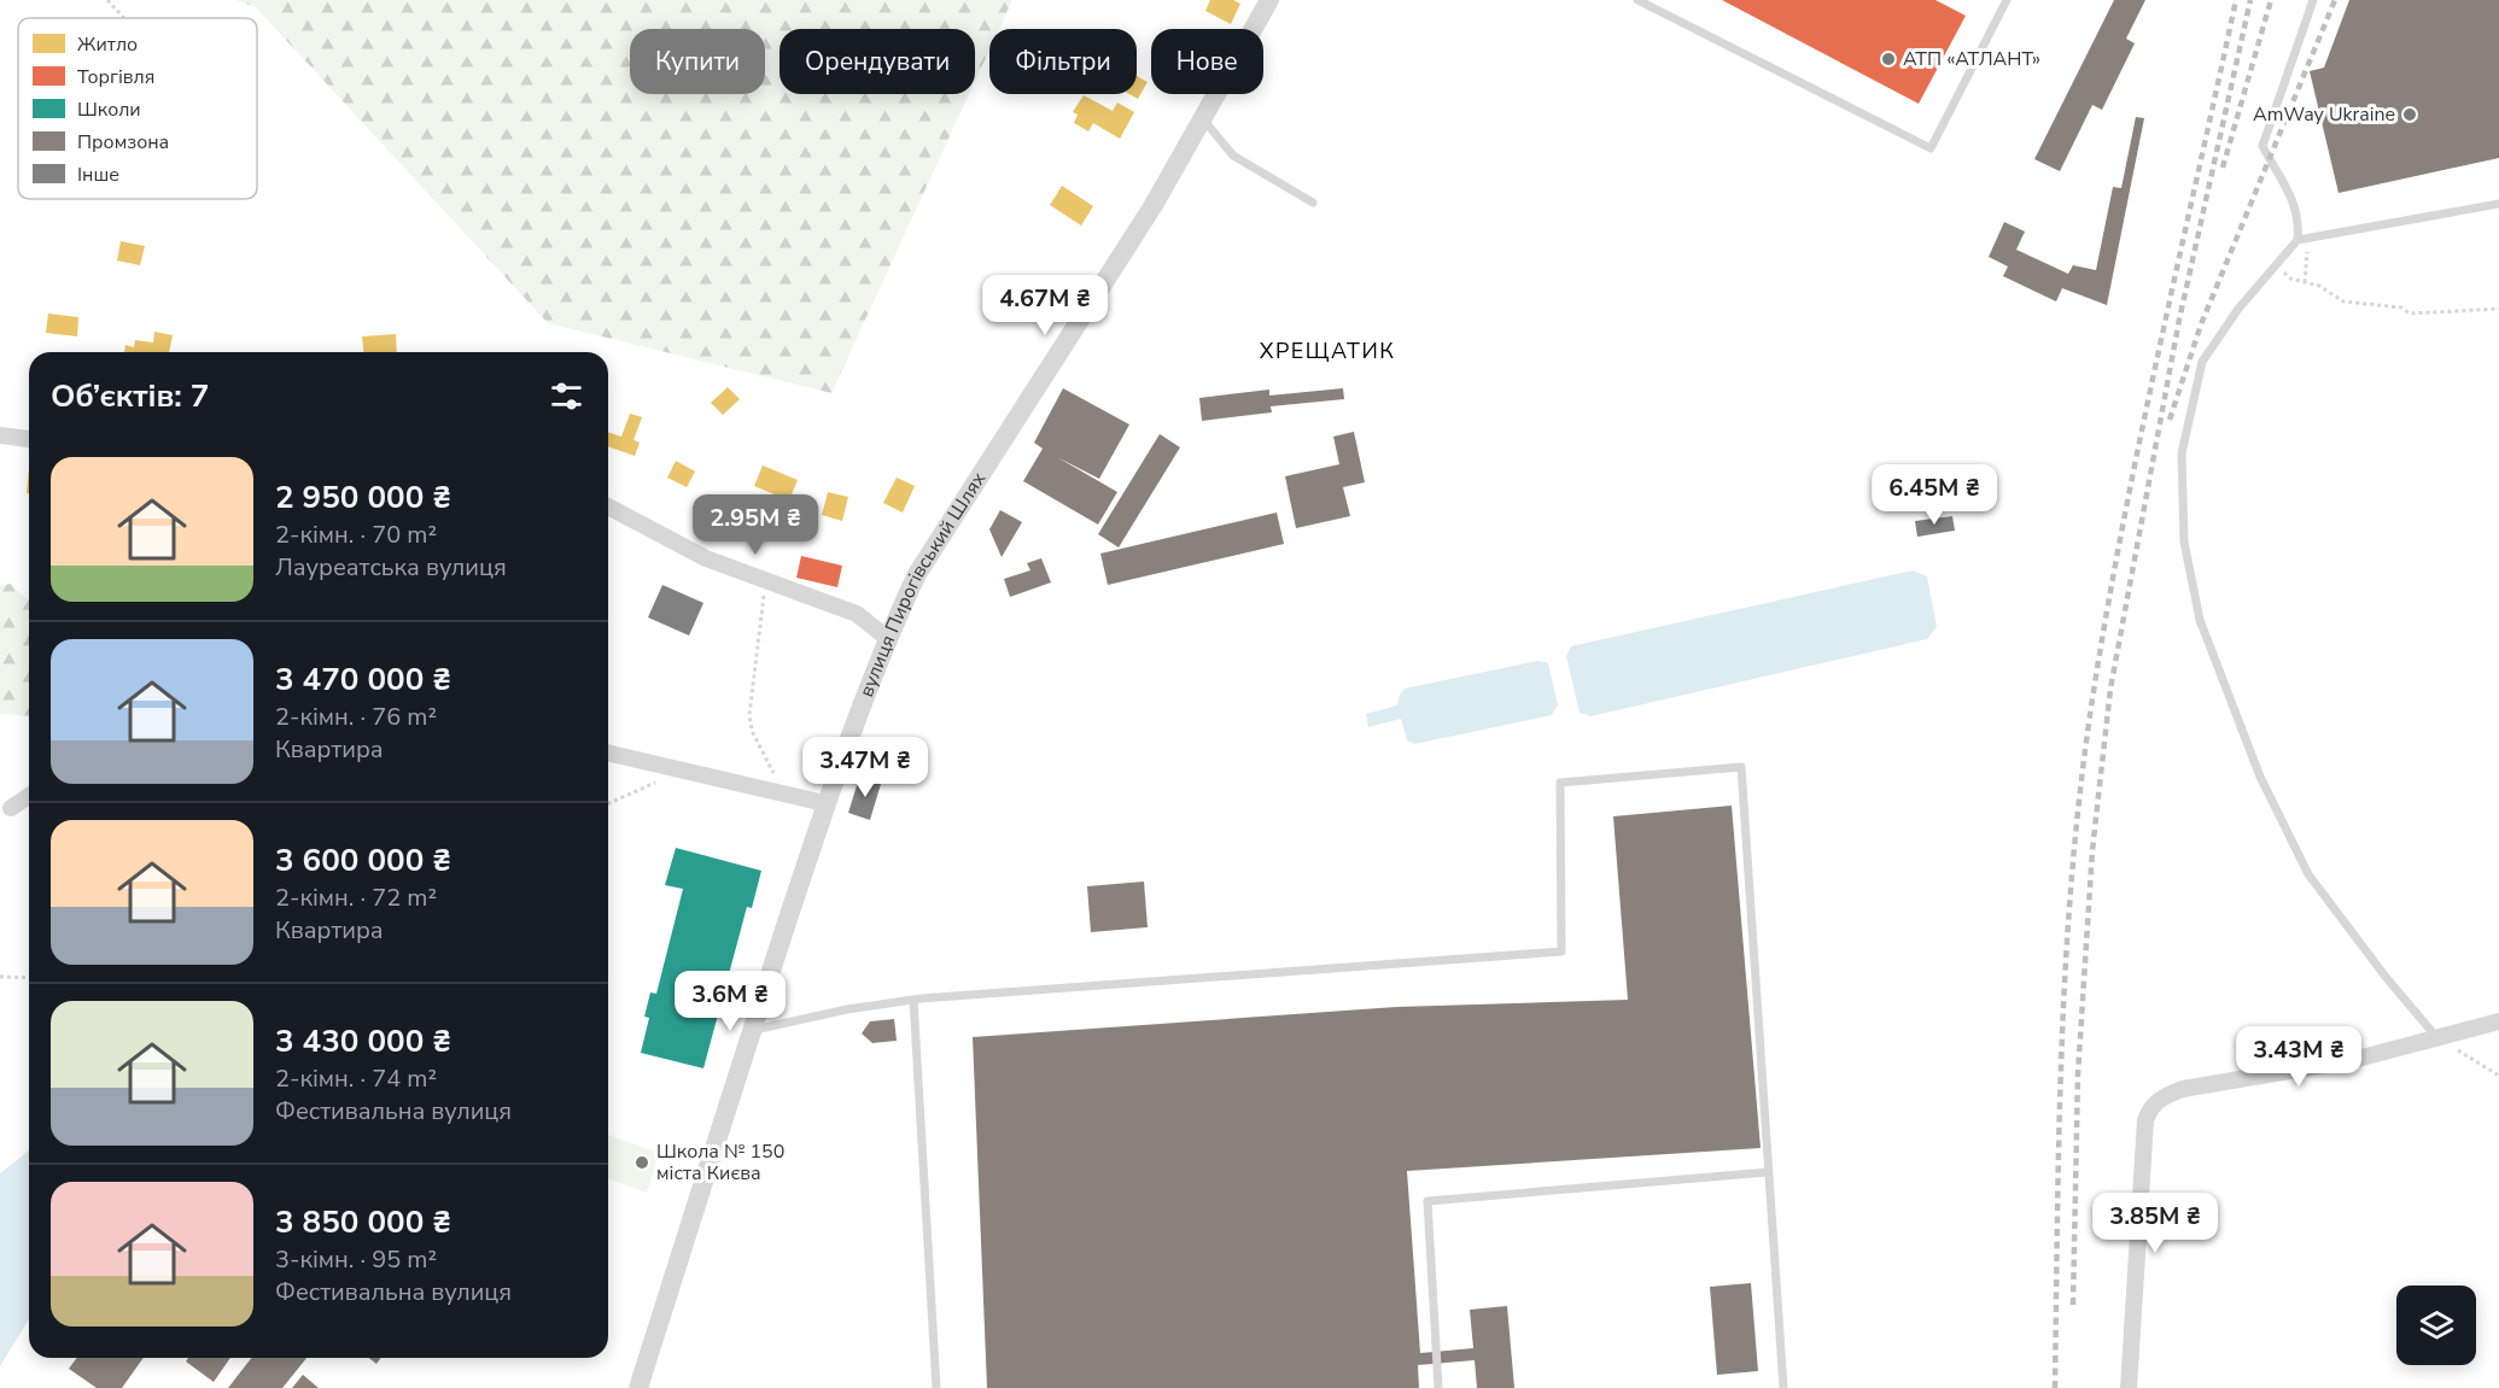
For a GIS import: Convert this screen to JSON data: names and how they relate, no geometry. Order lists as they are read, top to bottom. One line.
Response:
{"streets":{"street":["вулиця Пирогівський Шлях"]},"districts":["ХРЕЩАТИК"],"places":["АТП «АТЛАНТ»","AmWay Ukraine","Школа № 150 міста Києва"],"legend":["Житло","Торгівля","Школи","Промзона","Інше"],"page":{"chip":["Купити","Орендувати","Фільтри","Нове"],"price":["4.67M ₴","6.45M ₴","2.95M ₴","3.47M ₴","3.6M ₴","3.43M ₴","3.85M ₴"],"heading":"Об’єктів: 7","list":[{"name":"2 950 000 ₴","note":"2-кімн. · 70 m² · Лауреатська вулиця"},{"name":"3 470 000 ₴","note":"2-кімн. · 76 m² · Квартира"},{"name":"3 600 000 ₴","note":"2-кімн. · 72 m² · Квартира"},{"name":"3 430 000 ₴","note":"2-кімн. · 74 m² · Фестивальна вулиця"},{"name":"3 850 000 ₴","note":"3-кімн. · 95 m² · Фестивальна вулиця"}]}}
